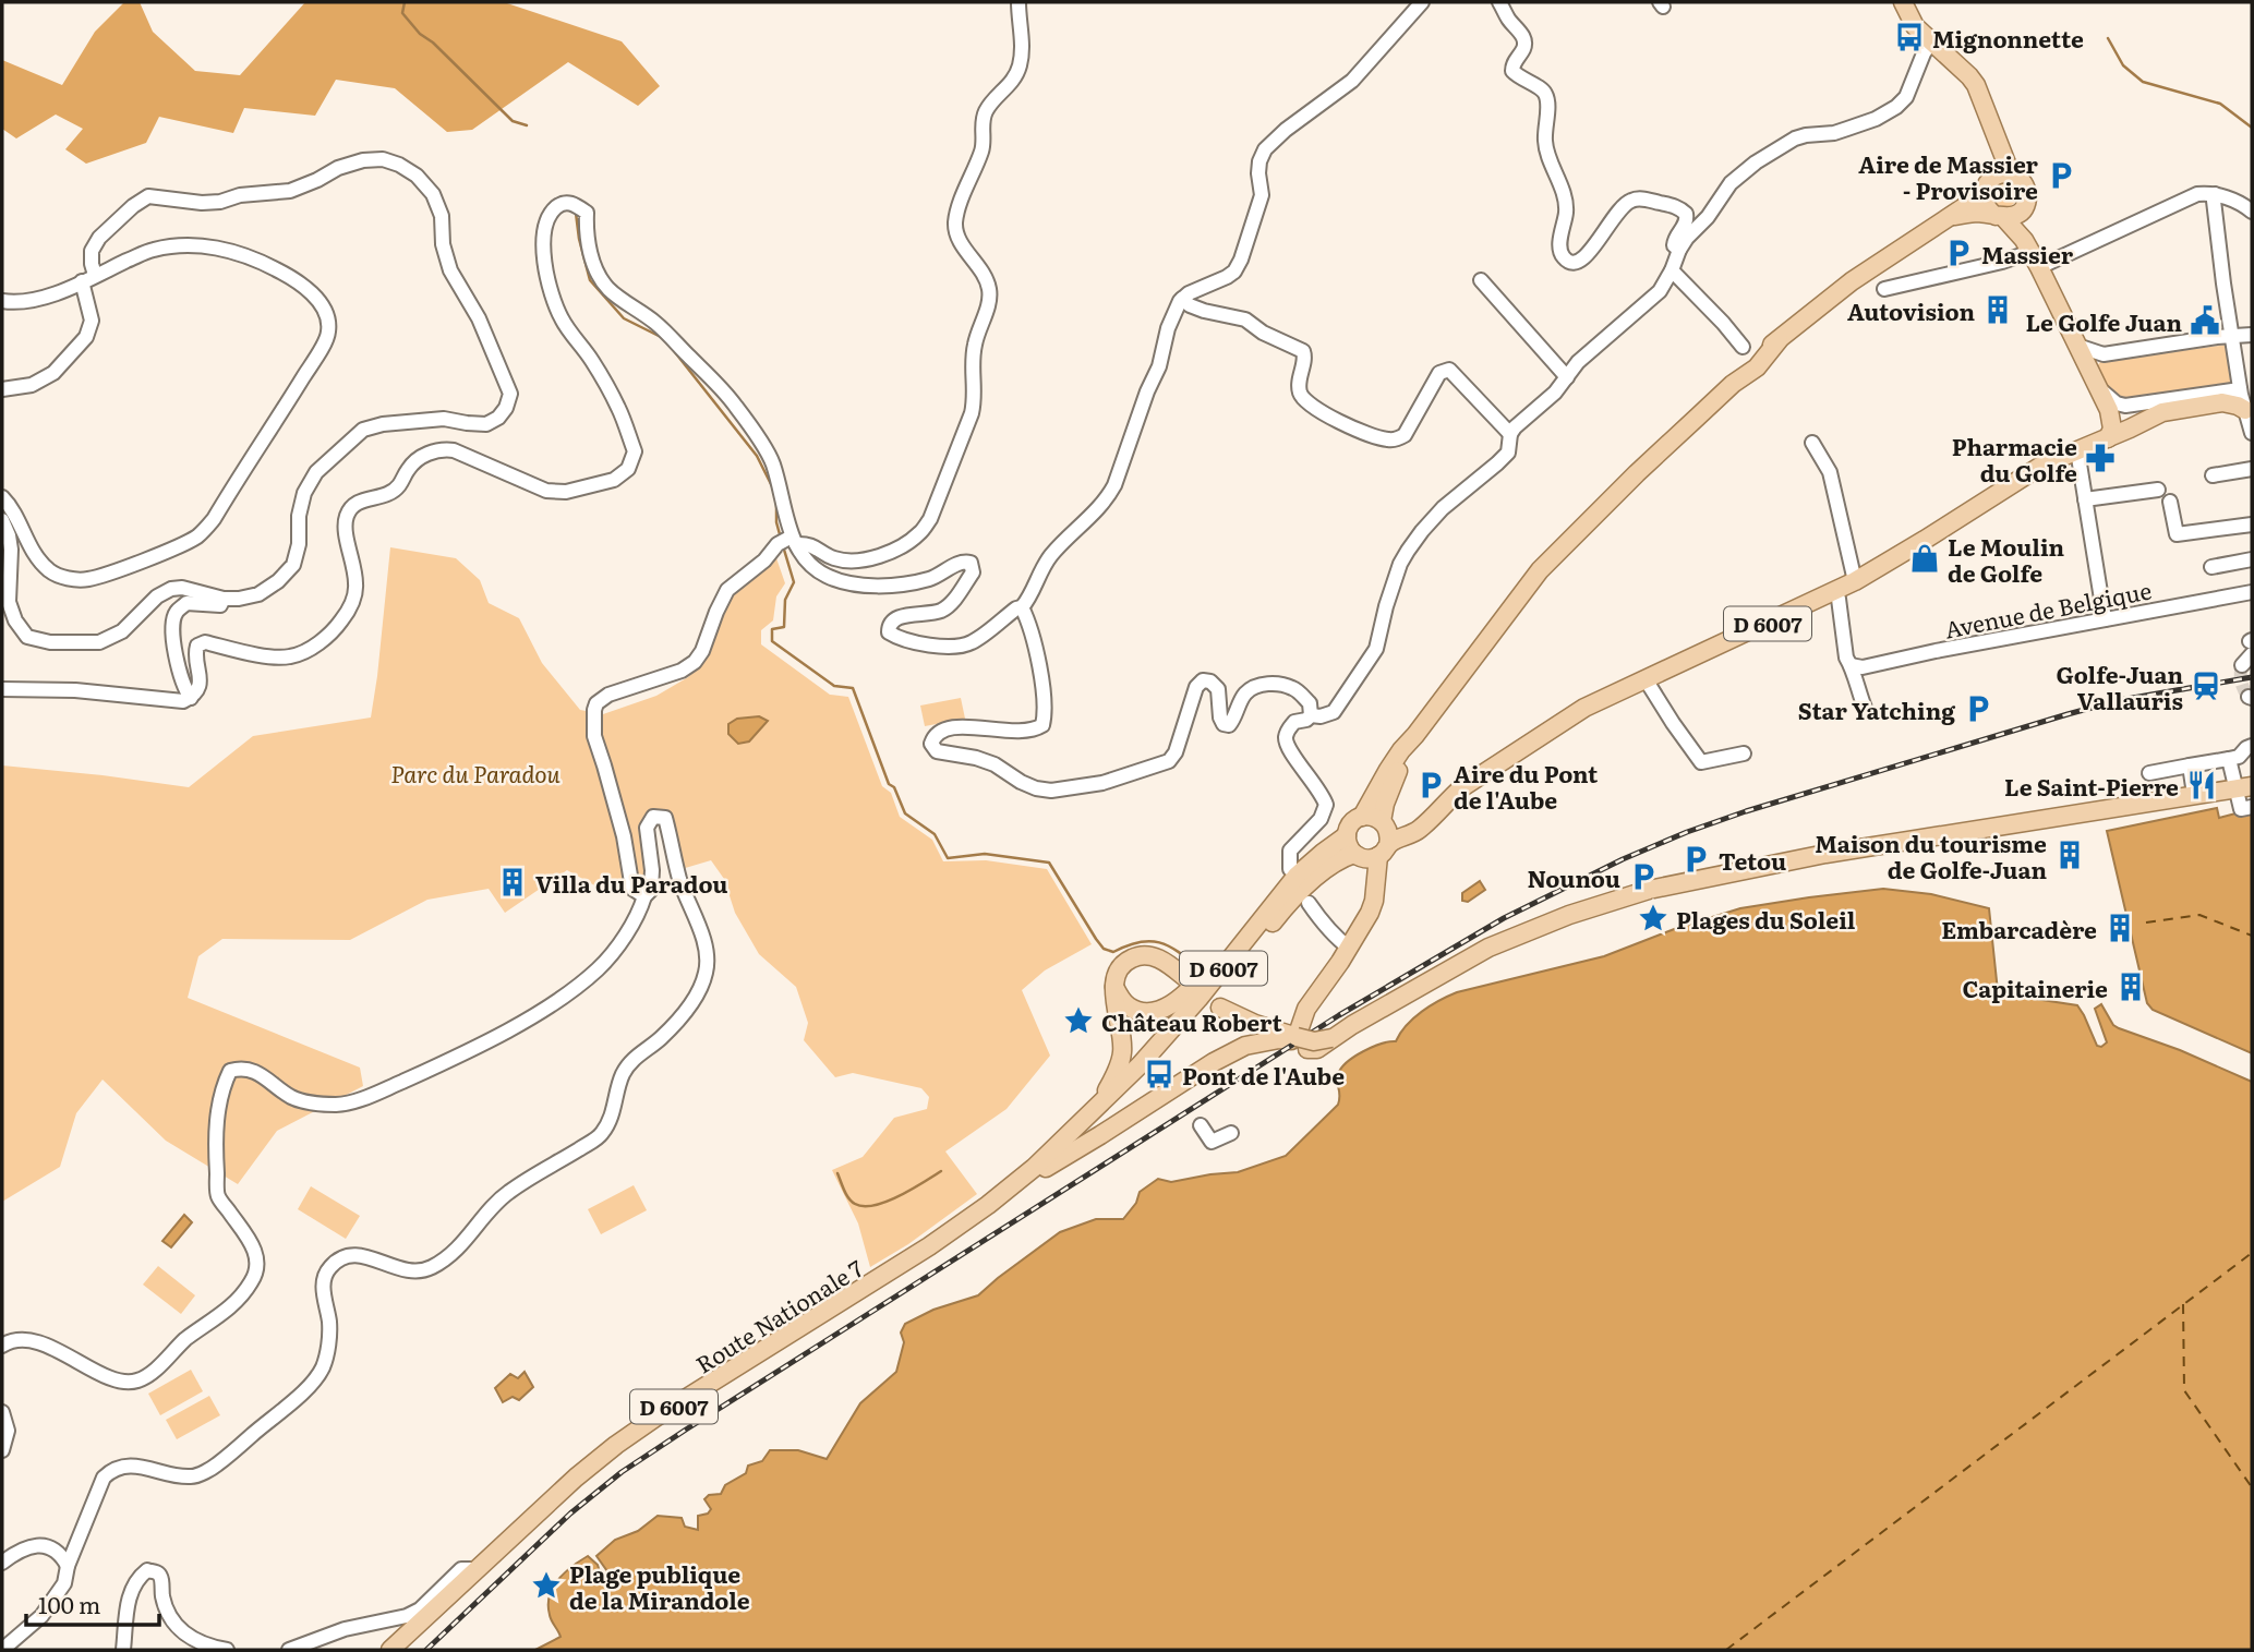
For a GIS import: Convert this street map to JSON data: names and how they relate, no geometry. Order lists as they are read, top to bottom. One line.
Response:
{"streets":{"main road":["D 6007","Route Nationale 7"],"street":["Avenue de Belgique"]},"crossings":[["D 6007","Route Nationale 7"]],"parks":["Parc du Paradou"],"places":{"bus stop":["Mignonnette","Pont de l'Aube"],"parking":["Aire de Massier - Provisoire","Massier","Star Yatching","Aire du Pont de l'Aube","Tetou","Nounou"],"building":["Autovision","Maison du tourisme de Golfe-Juan","Villa du Paradou","Embarcadère","Capitainerie"],"public building":["Le Golfe Juan"],"pharmacy":["Pharmacie du Golfe"],"shop":["Le Moulin de Golfe"],"station":["Golfe-Juan Vallauris"],"restaurant":["Le Saint-Pierre"],"place":["Plages du Soleil","Château Robert","Plage publique de la Mirandole"]},"scale_bar":"100 m"}
